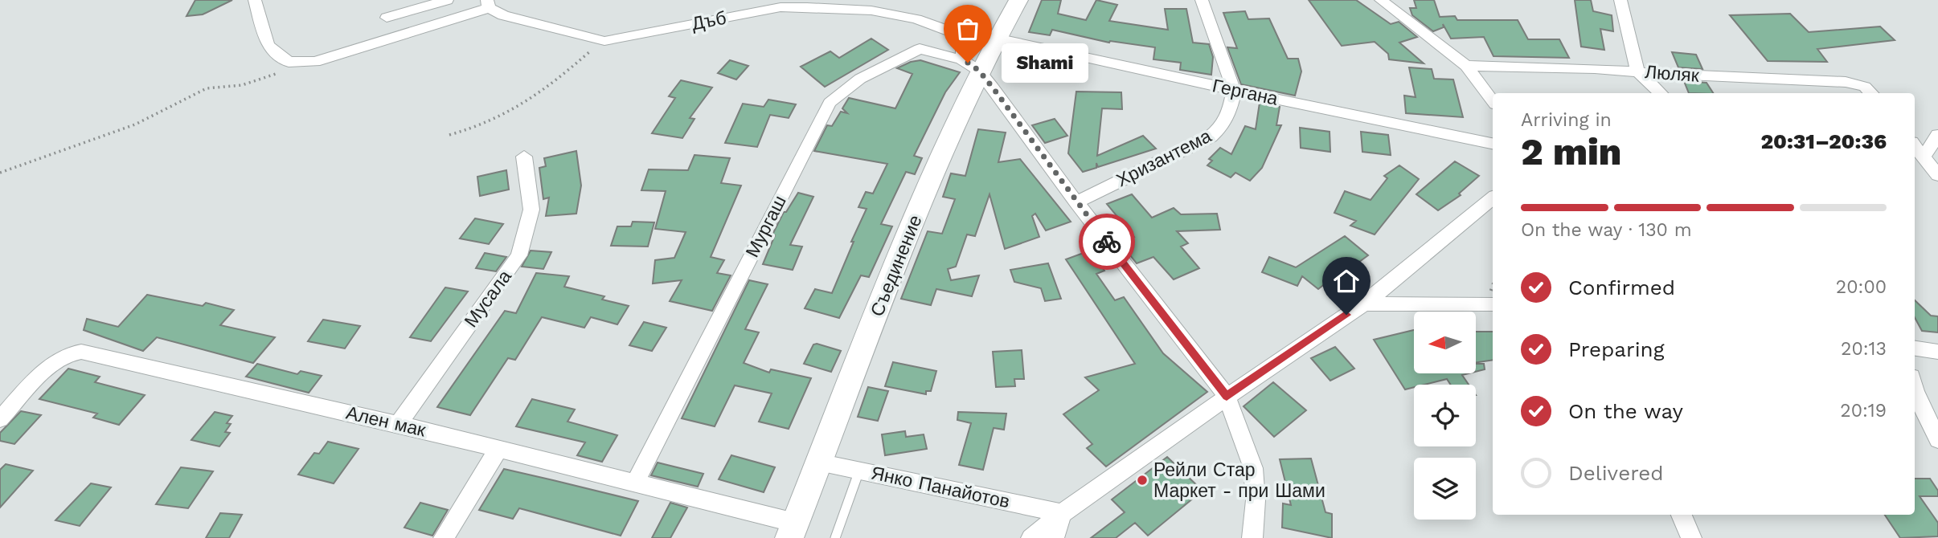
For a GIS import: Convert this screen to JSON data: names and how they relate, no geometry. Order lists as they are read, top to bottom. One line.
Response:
{"streets":{"street":["Дъб","Люляк","Гергана","Хризантема","Мургаш","Съединение","Мусала","Ален мак","Янко Панайотов"]},"crossings":[["Дъб","Мургаш"],["Дъб","Съединение"],["Гергана","Хризантема"],["Гергана","Съединение"],["Мургаш","Съединение"],["Мургаш","Ален мак"],["Съединение","Ален мак"],["Съединение","Янко Панайотов"],["Мусала","Ален мак"]],"places":["Shami","Рейли Стар Маркет - при Шами"],"north":"left","page":{"bubble":"Shami","heading":["2 min","Arriving in","20:31–20:36"],"bar":"On the way · 130 m","list":[["Confirmed","20:00"],["Preparing","20:13"],["On the way","20:19"],"Delivered"]}}
